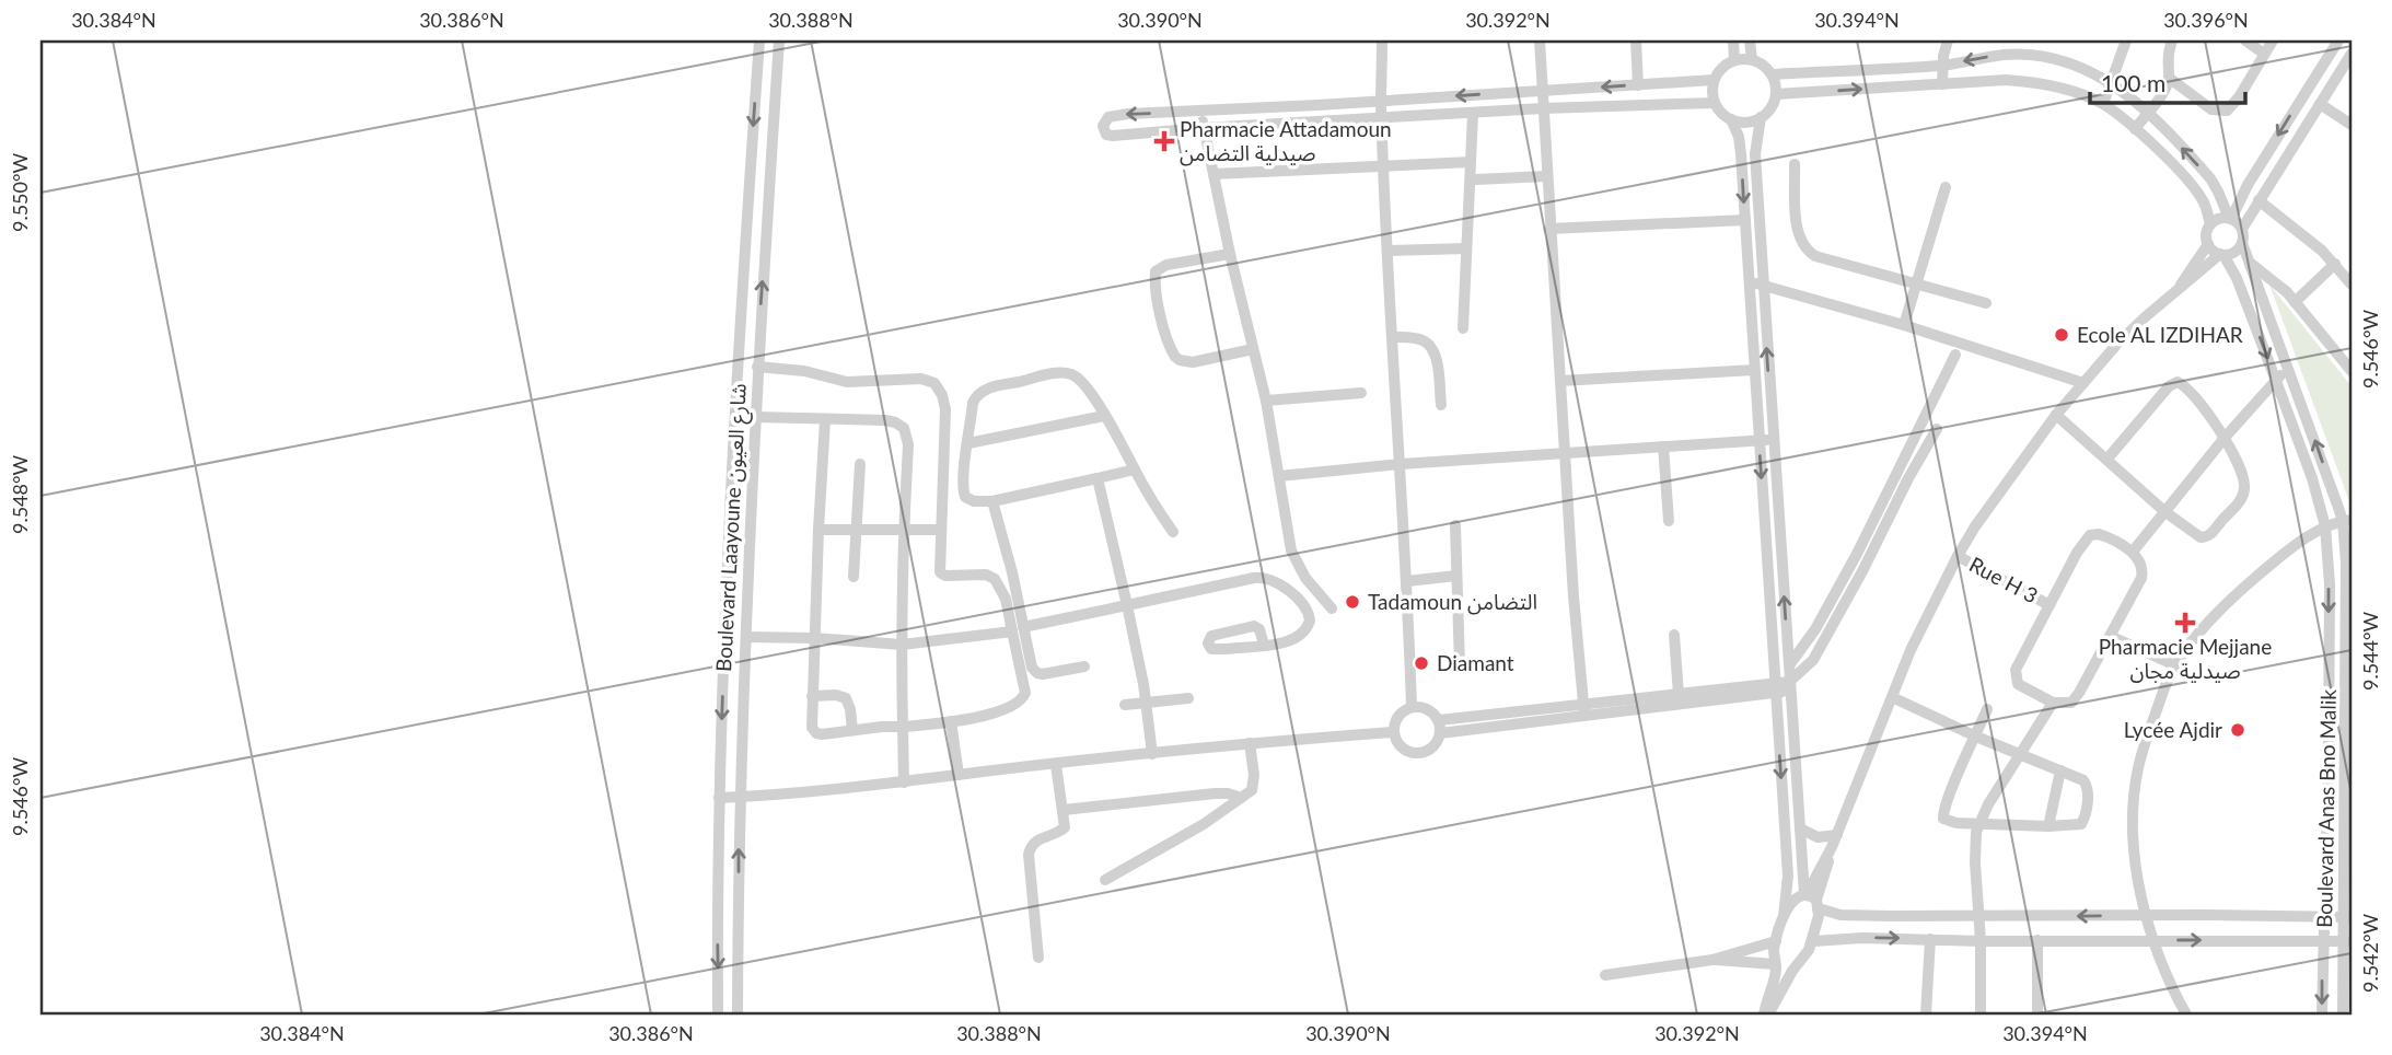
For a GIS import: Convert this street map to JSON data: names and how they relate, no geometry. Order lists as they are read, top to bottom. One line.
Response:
{"streets":{"street":["Boulevard Laayoune شارع العيون","Rue H 3","Boulevard Anas Bno Malik"]},"places":{"health":["Pharmacie Attadamoun صيدلية التضامن","Pharmacie Mejjane صيدلية مجان"],"other":["Ecole AL IZDIHAR","Tadamoun التضامن","Diamant","Lycée Ajdir"]},"scale_bar":"100 m","coordinates":["30.384°N","30.386°N","30.388°N","30.390°N","30.392°N","30.394°N","30.396°N","9.550°W","9.546°W","9.548°W","9.544°W","9.542°W"]}
